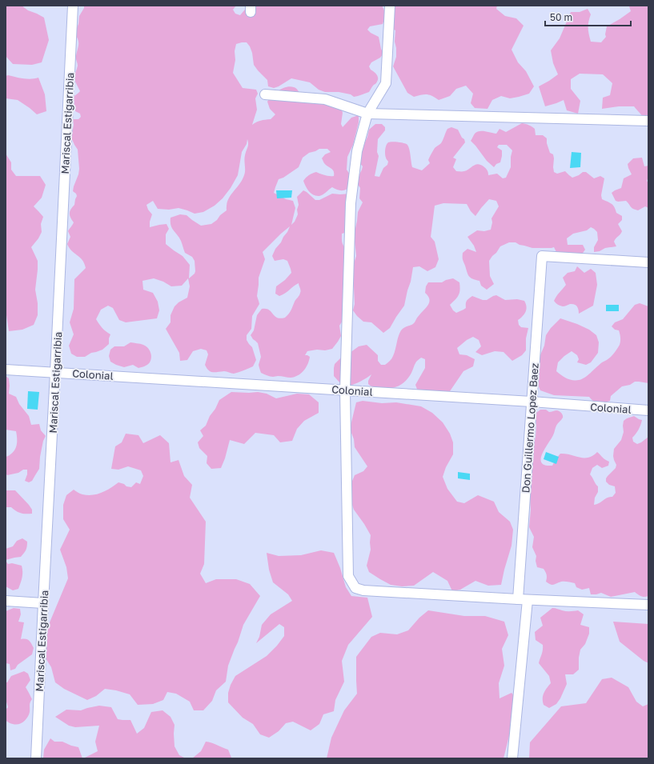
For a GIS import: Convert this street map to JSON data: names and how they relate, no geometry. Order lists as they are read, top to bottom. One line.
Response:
{"streets":{"street":["Mariscal Estigarribia","Colonial","Don Guillermo Lopez Baez"]},"crossings":[["Mariscal Estigarribia","Colonial"],["Colonial","Don Guillermo Lopez Baez"]],"scale_bar":"50 m"}
